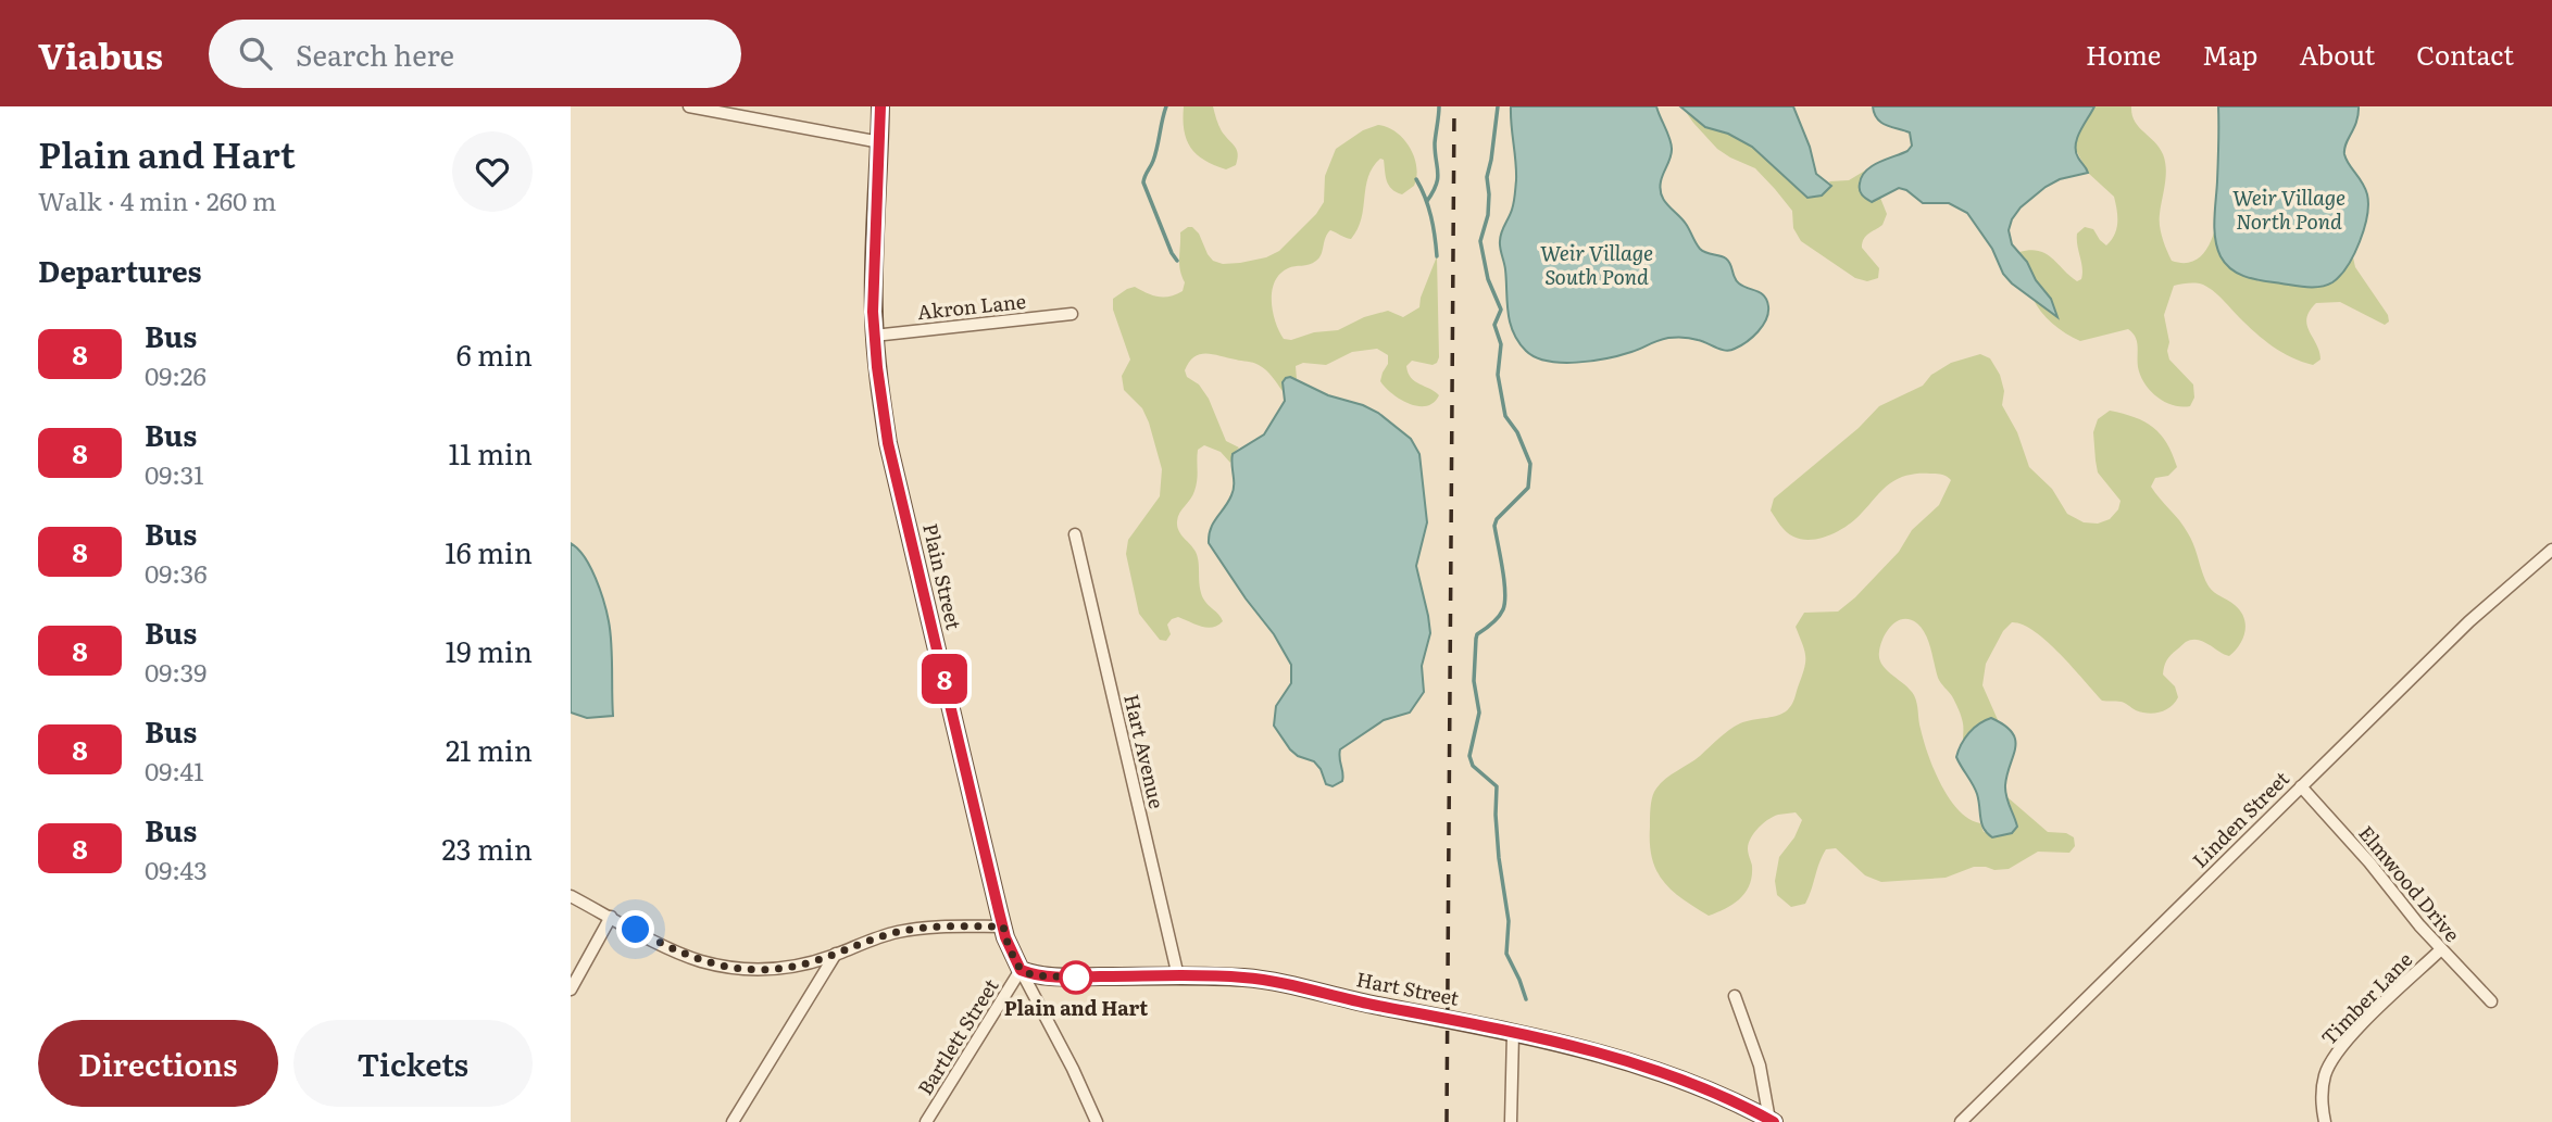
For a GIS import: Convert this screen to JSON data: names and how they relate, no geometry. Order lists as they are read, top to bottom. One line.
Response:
{"streets":{"main road":["Plain Street","Hart Street"],"street":["Akron Lane","Hart Avenue","Linden Street","Elmwood Drive","Timber Lane","Bartlett Street"]},"crossings":[["Akron Lane","Plain Street"],["Plain Street","Hart Street"],["Plain Street","Bartlett Street"],["Hart Avenue","Hart Street"],["Linden Street","Elmwood Drive"],["Elmwood Drive","Timber Lane"],["Hart Street","Bartlett Street"]],"water":["Weir Village North Pond","Weir Village South Pond"],"places":["Plain and Hart"],"lines":["bus line 8"],"page":{"header":"Viabus","search":"Search here","nav":["Home","Map","About","Contact"],"heading":[["Plain and Hart","Walk · 4 min · 260 m"],"Departures"],"on_map":"8","list":[{"mark":"8","name":"Bus","note":"09:26","value":"6 min"},{"mark":"8","name":"Bus","note":"09:31","value":"11 min"},{"mark":"8","name":"Bus","note":"09:36","value":"16 min"},{"mark":"8","name":"Bus","note":"09:39","value":"19 min"},{"mark":"8","name":"Bus","note":"09:41","value":"21 min"},{"mark":"8","name":"Bus","note":"09:43","value":"23 min"}],"buttons":["Directions","Tickets"]}}
